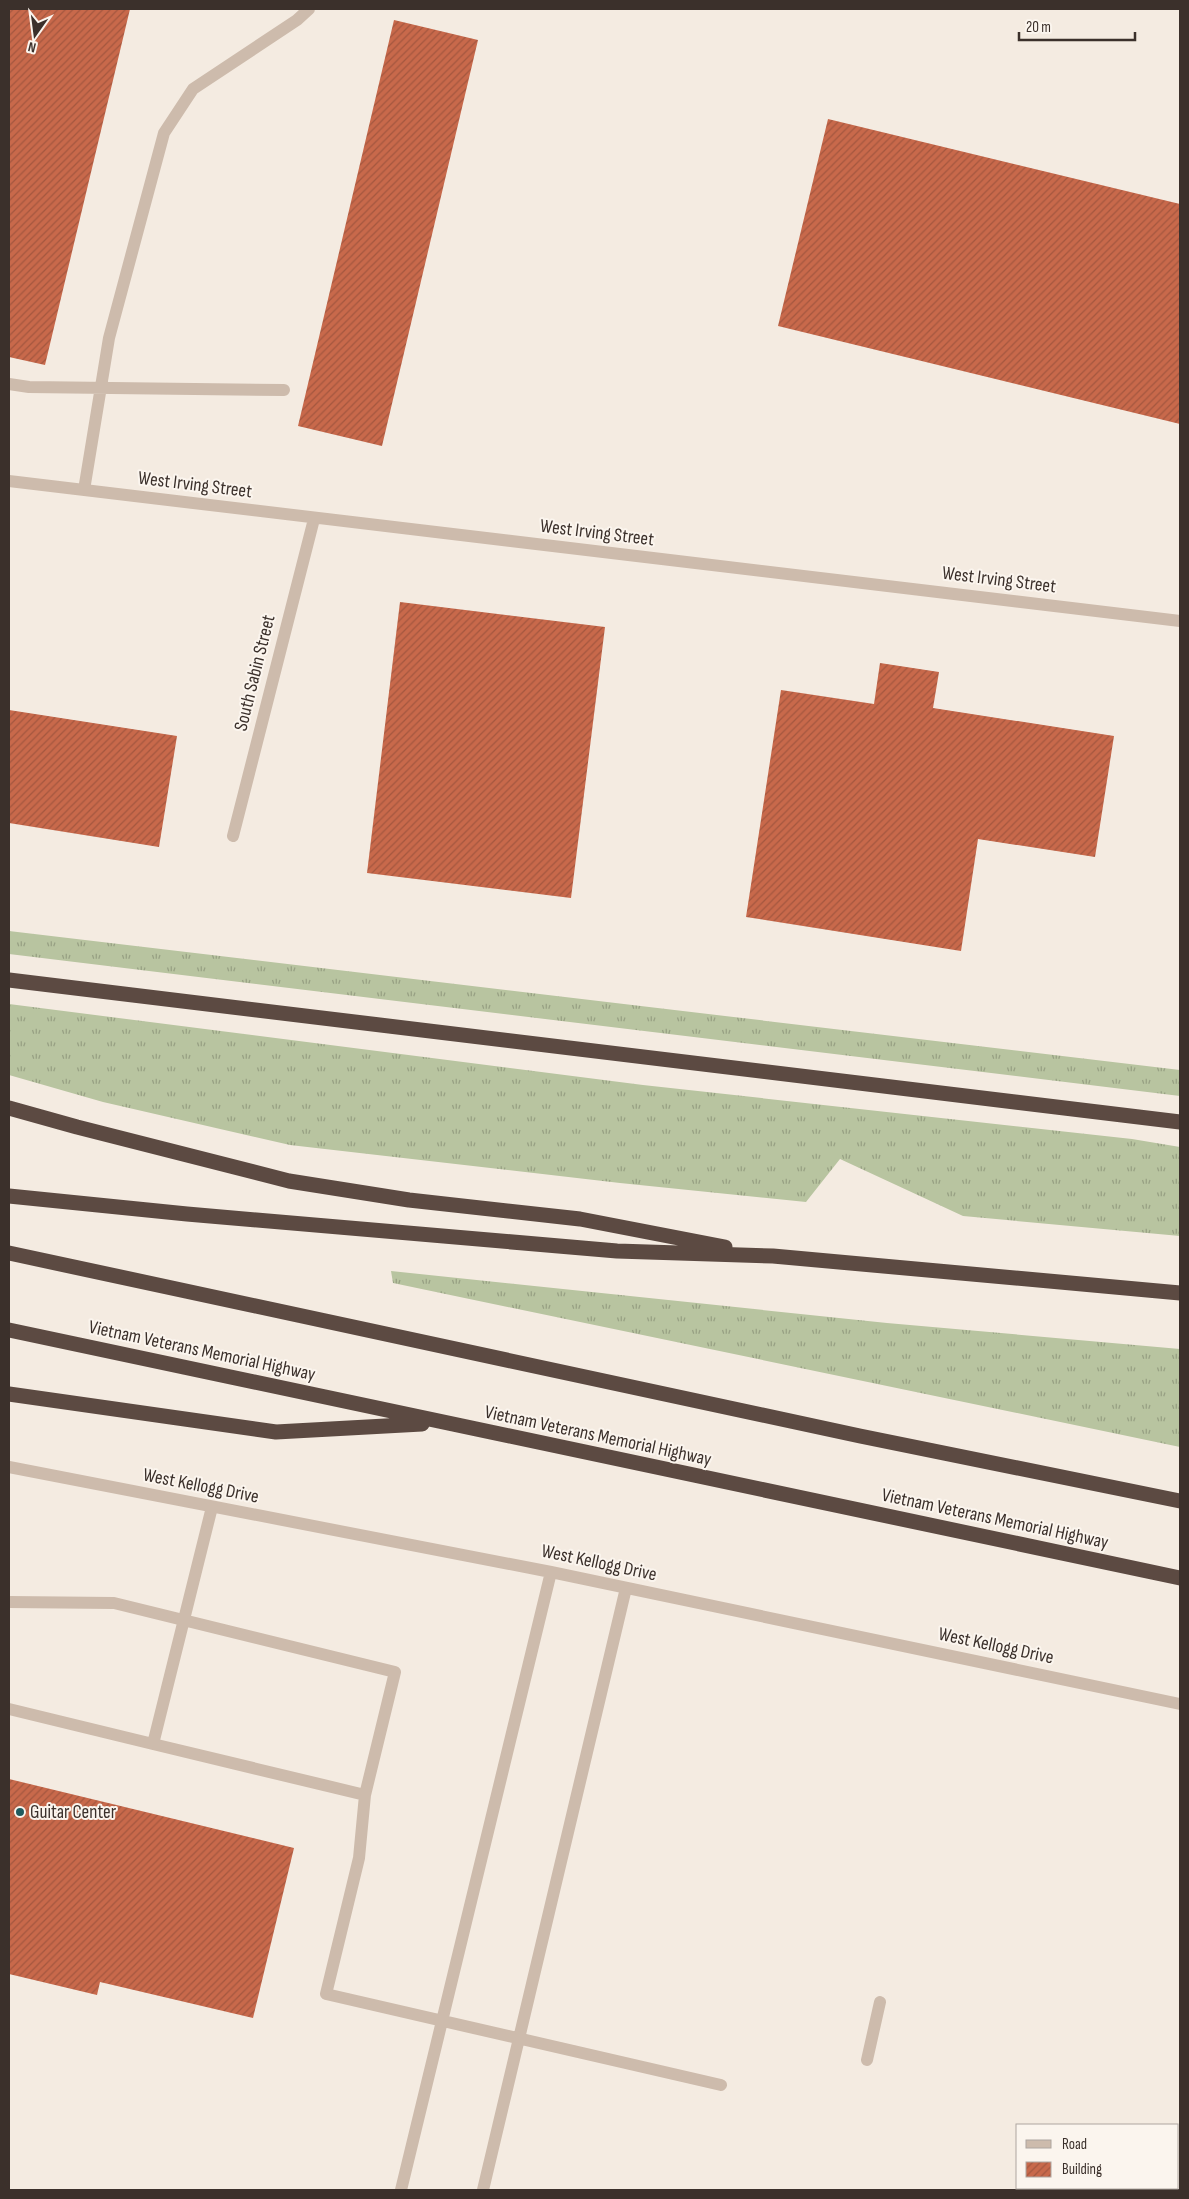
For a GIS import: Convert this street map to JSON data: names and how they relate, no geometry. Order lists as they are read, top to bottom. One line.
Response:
{"streets":{"highway":["Vietnam Veterans Memorial Highway"],"street":["West Irving Street","South Sabin Street","West Kellogg Drive"]},"crossings":[["West Irving Street","South Sabin Street"]],"places":["Guitar Center"],"legend":["Road","Building"],"scale_bar":"20 m","north":"bottom"}
